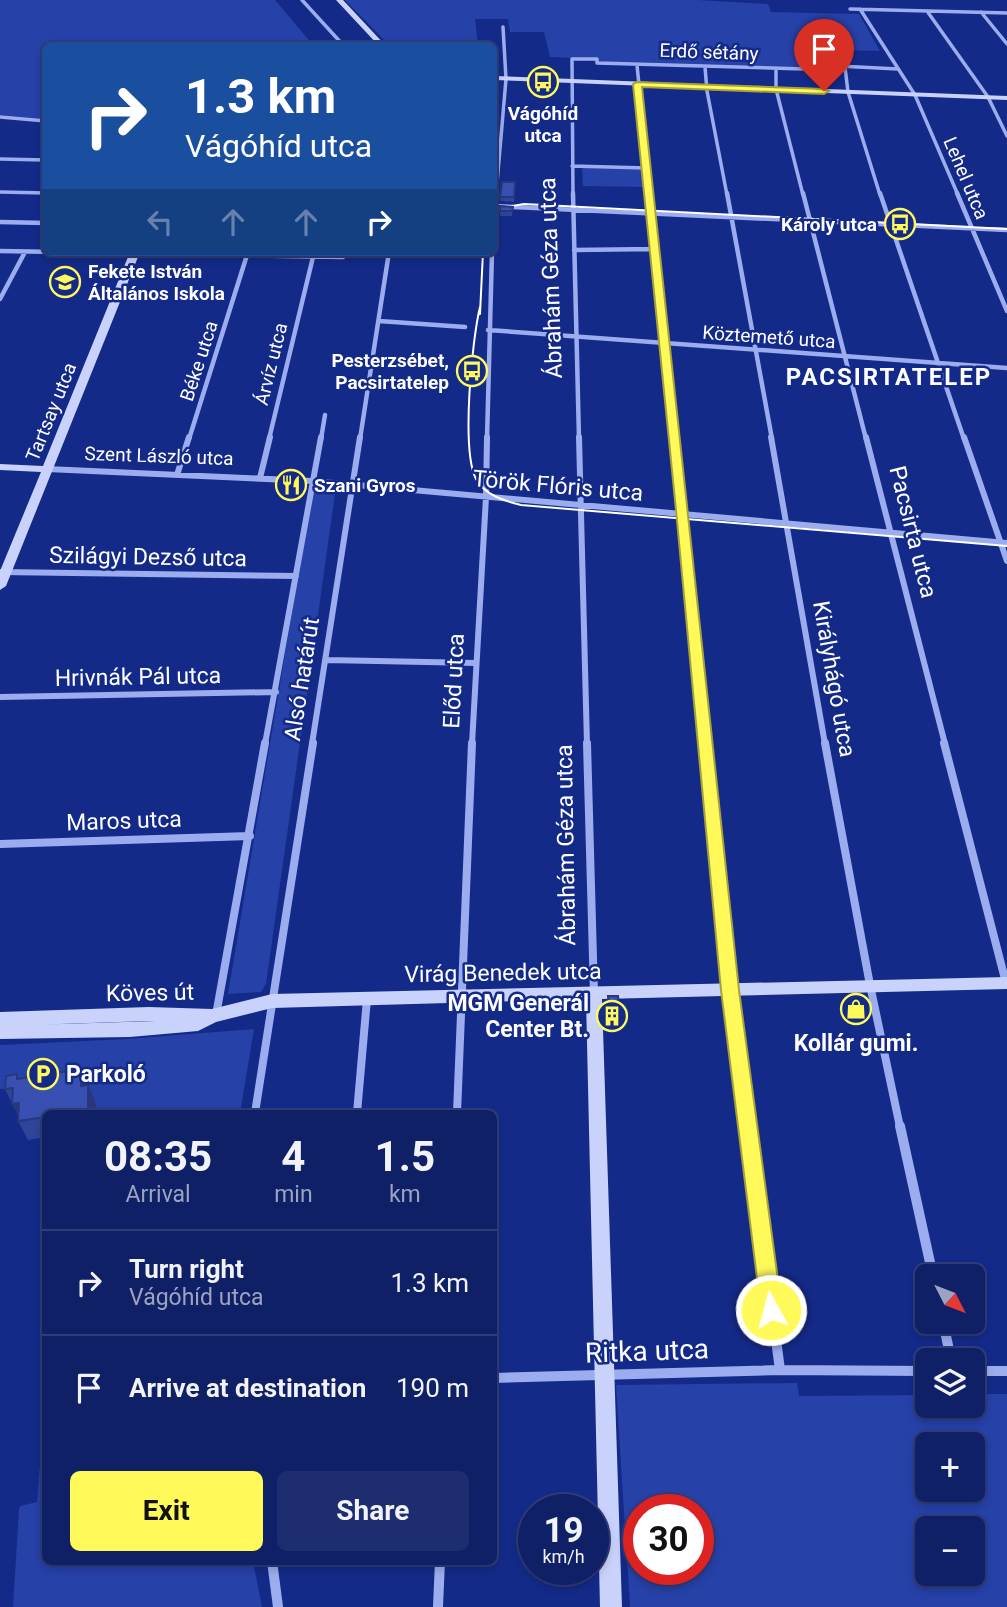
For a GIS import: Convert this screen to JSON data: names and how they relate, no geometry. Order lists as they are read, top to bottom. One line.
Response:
{"streets":{"street":["Erdő sétány","Lehel utca","Ábrahám Géza utca","Köztemető utca","Béke utca","Árvíz utca","Tartsay utca","Szent László utca","Török Flóris utca","Pacsirta utca","Szilágyi Dezső utca","Hrivnák Pál utca","Alsó határút","Királyhágó utca","Előd utca","Maros utca","Virág Benedek utca","Köves út","Ritka utca"]},"crossings":[["Erdő sétány","Lehel utca"],["Erdő sétány","Ábrahám Géza utca"],["Erdő sétány","Pacsirta utca"],["Erdő sétány","Királyhágó utca"],["Ábrahám Géza utca","Köztemető utca"],["Ábrahám Géza utca","Török Flóris utca"],["Ábrahám Géza utca","Virág Benedek utca"],["Ábrahám Géza utca","Ritka utca"],["Köztemető utca","Pacsirta utca"],["Köztemető utca","Királyhágó utca"],["Köztemető utca","Előd utca"],["Béke utca","Szent László utca"],["Árvíz utca","Szent László utca"],["Tartsay utca","Szent László utca"],["Tartsay utca","Szilágyi Dezső utca"],["Szent László utca","Török Flóris utca"],["Szent László utca","Alsó határút"],["Török Flóris utca","Pacsirta utca"],["Török Flóris utca","Alsó határút"],["Török Flóris utca","Királyhágó utca"],["Török Flóris utca","Előd utca"],["Pacsirta utca","Virág Benedek utca"],["Szilágyi Dezső utca","Alsó határút"],["Hrivnák Pál utca","Alsó határút"],["Alsó határút","Maros utca"],["Alsó határút","Virág Benedek utca"],["Alsó határút","Köves út"],["Királyhágó utca","Virág Benedek utca"],["Előd utca","Virág Benedek utca"],["Virág Benedek utca","Köves út"]],"districts":["PACSIRTATELEP"],"places":{"bus stop":["Vágóhíd utca","Károly utca","Pesterzsébet, Pacsirtatelep"],"school or university":["Fekete István Általános Iskola"],"restaurant":["Szani Gyros"],"shop":["Kollár gumi."],"building":["MGM Generál Center Bt."],"parking":["Parkoló"]},"north":"bottom right","page":{"turn":["1.3 km","Vágóhíd utca"],"eta":["08:35","Arrival","4","min","1.5","km"],"list":[{"name":"Turn right","note":"Vágóhíd utca","value":"1.3 km"},{"name":"Arrive at destination","value":"190 m"}],"map_buttons":["+","−"],"buttons":["Exit","Share"],"speed":"19 km/h","limit":"30"}}
